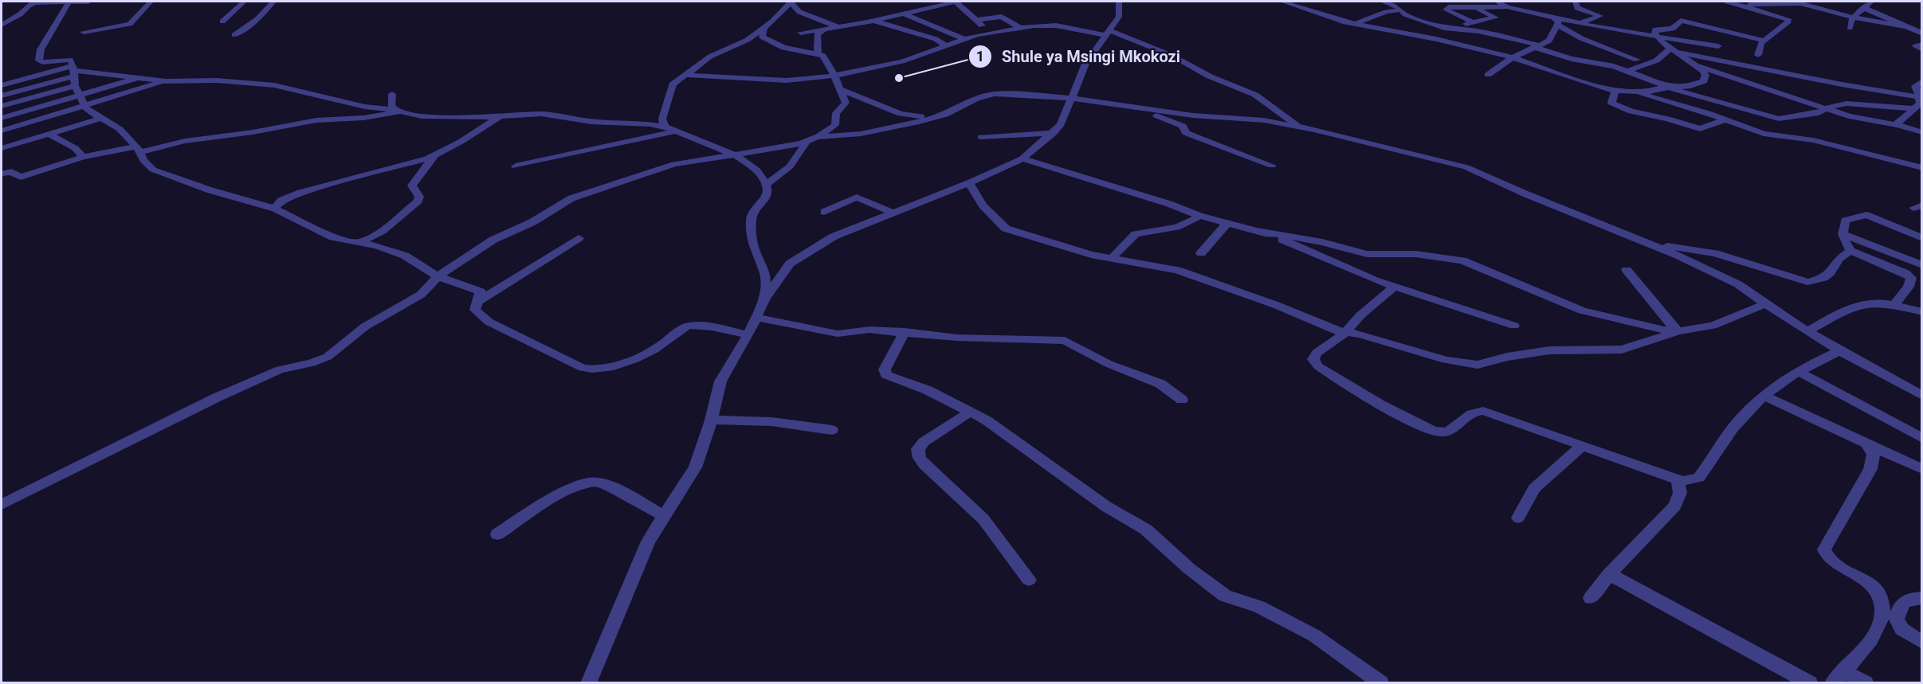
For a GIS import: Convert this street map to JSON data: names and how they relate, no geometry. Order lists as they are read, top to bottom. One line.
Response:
{"places":["Shule ya Msingi Mkokozi"]}
